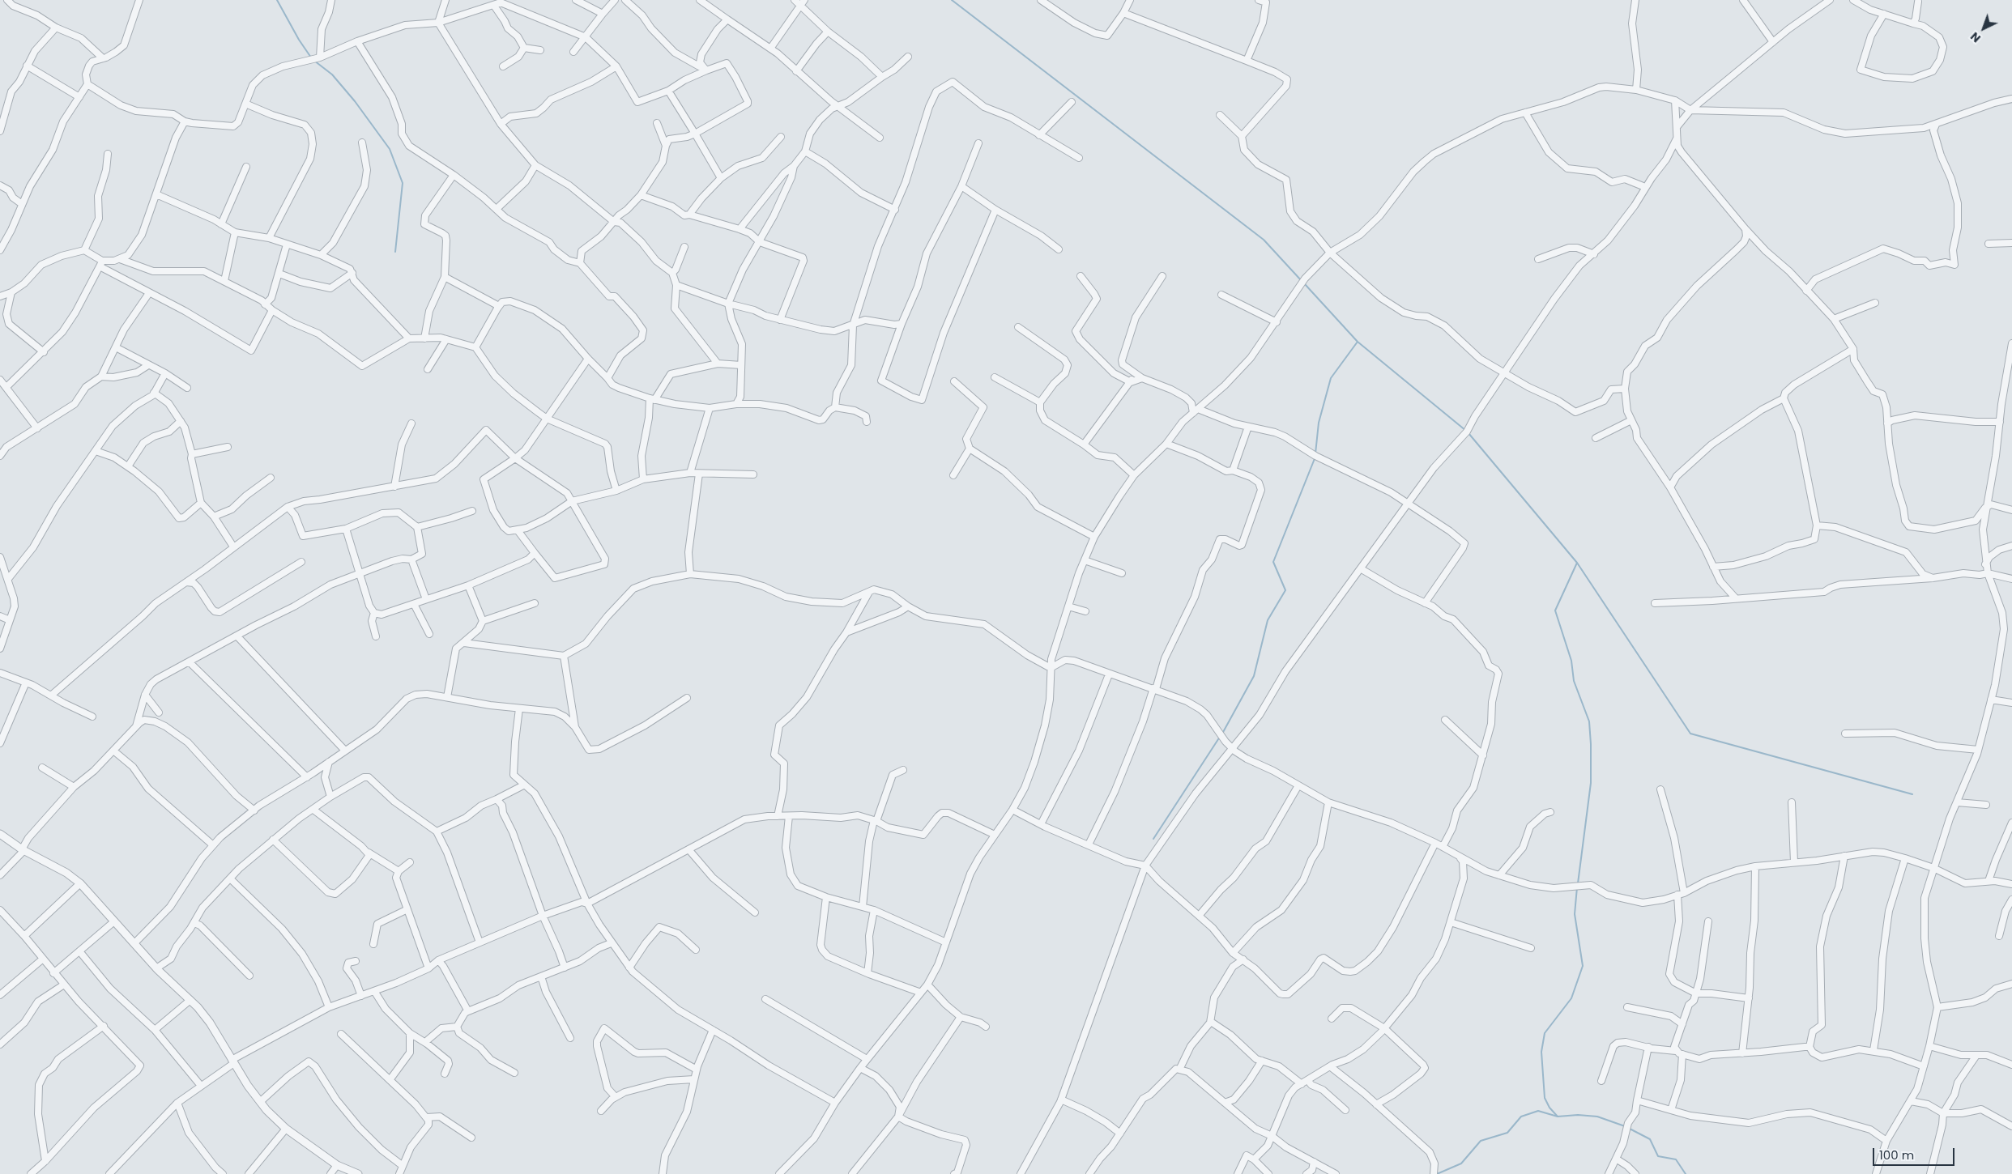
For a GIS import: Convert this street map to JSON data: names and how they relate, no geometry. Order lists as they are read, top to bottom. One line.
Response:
{"scale_bar":"100 m","north":"bottom left"}
